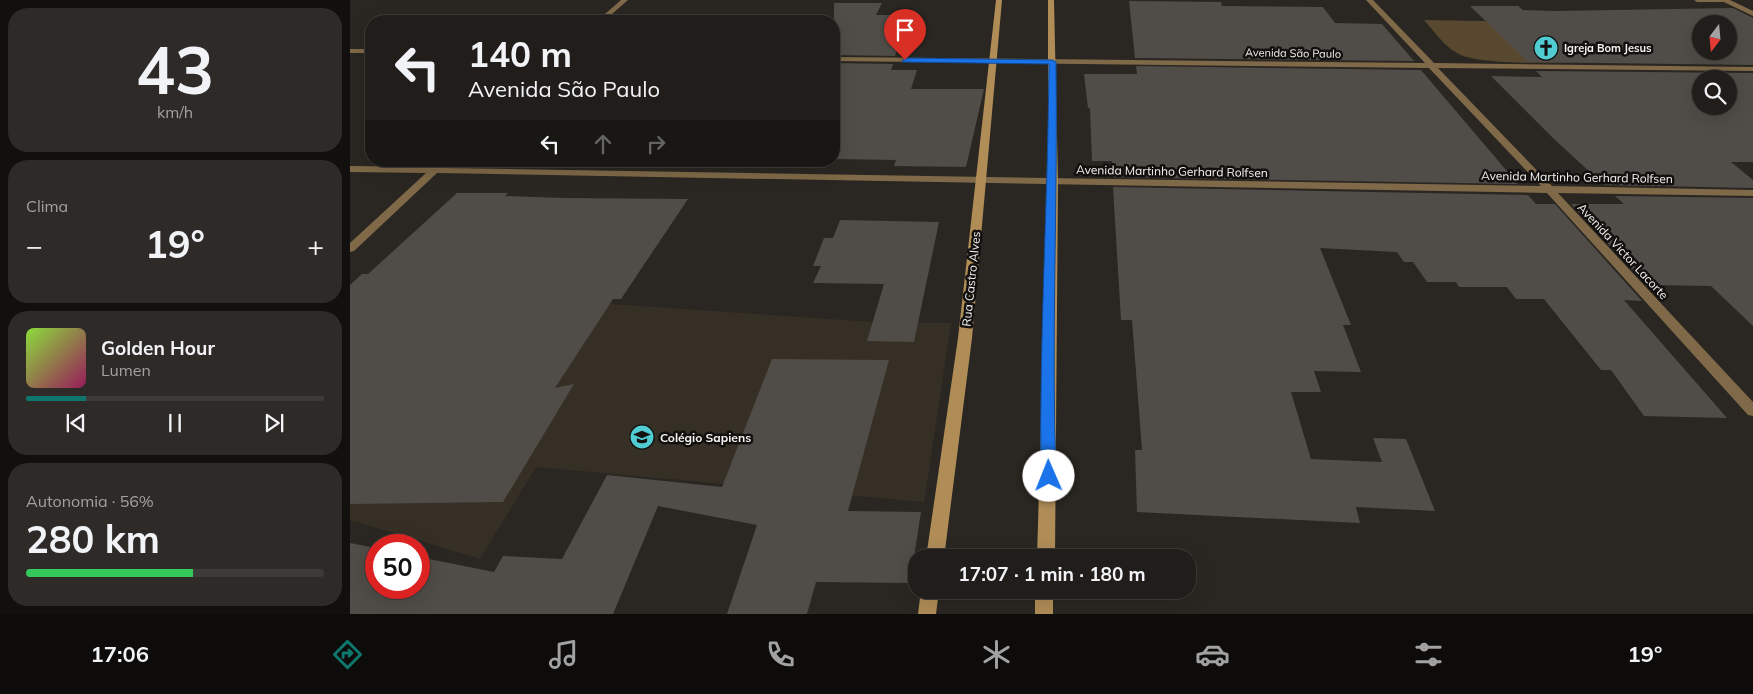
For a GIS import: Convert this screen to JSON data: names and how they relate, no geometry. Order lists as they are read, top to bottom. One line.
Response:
{"streets":{"main road":["Rua Castro Alves"],"street":["Avenida São Paulo","Avenida Martinho Gerhard Rolfsen","Avenida Victor Lacorte"]},"crossings":[["Avenida São Paulo","Avenida Victor Lacorte"],["Avenida São Paulo","Rua Castro Alves"],["Avenida Martinho Gerhard Rolfsen","Avenida Victor Lacorte"],["Avenida Martinho Gerhard Rolfsen","Rua Castro Alves"]],"places":{"church":["Igreja Bom Jesus"],"school or university":["Colégio Sapiens"]},"north":"bottom","page":{"tile":[["43","km/h"],"Clima",["Autonomia · 56%","280 km"]],"turn":["140 m","Avenida São Paulo"],"heat":["−","19°","+"],"song":["Golden Hour","Lumen"],"limit":"50","trip":"17:07 · 1 min · 180 m","tabs":["17:06","19°"]}}
